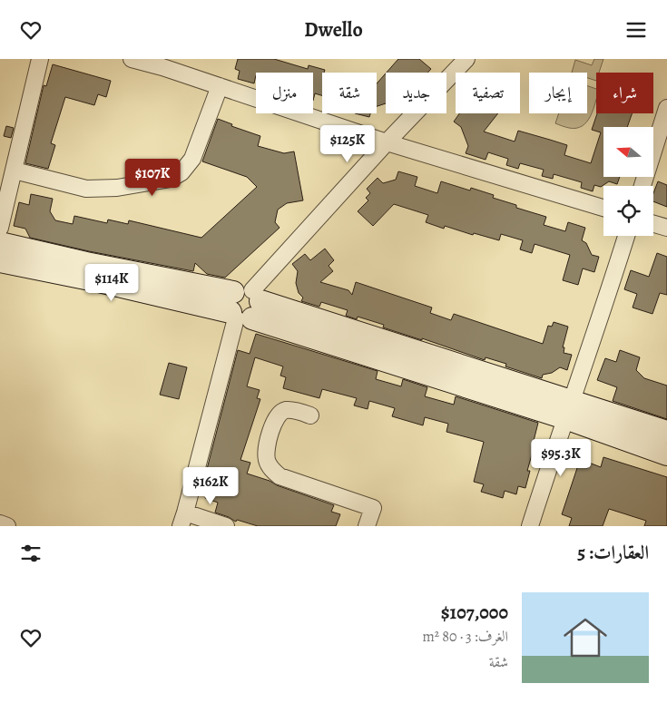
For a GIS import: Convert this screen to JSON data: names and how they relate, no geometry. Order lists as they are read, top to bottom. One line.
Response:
{"north":"left","page":{"header":"Dwello","chip":["شراء","إيجار","تصفية","جديد","شقة","منزل"],"price":["$125K","$107K","$114K","$95.3K","$162K"],"heading":"العقارات: 5","list":[{"name":"$107,000","note":"الغرف: 3 · 80 m² · شقة"}]}}
